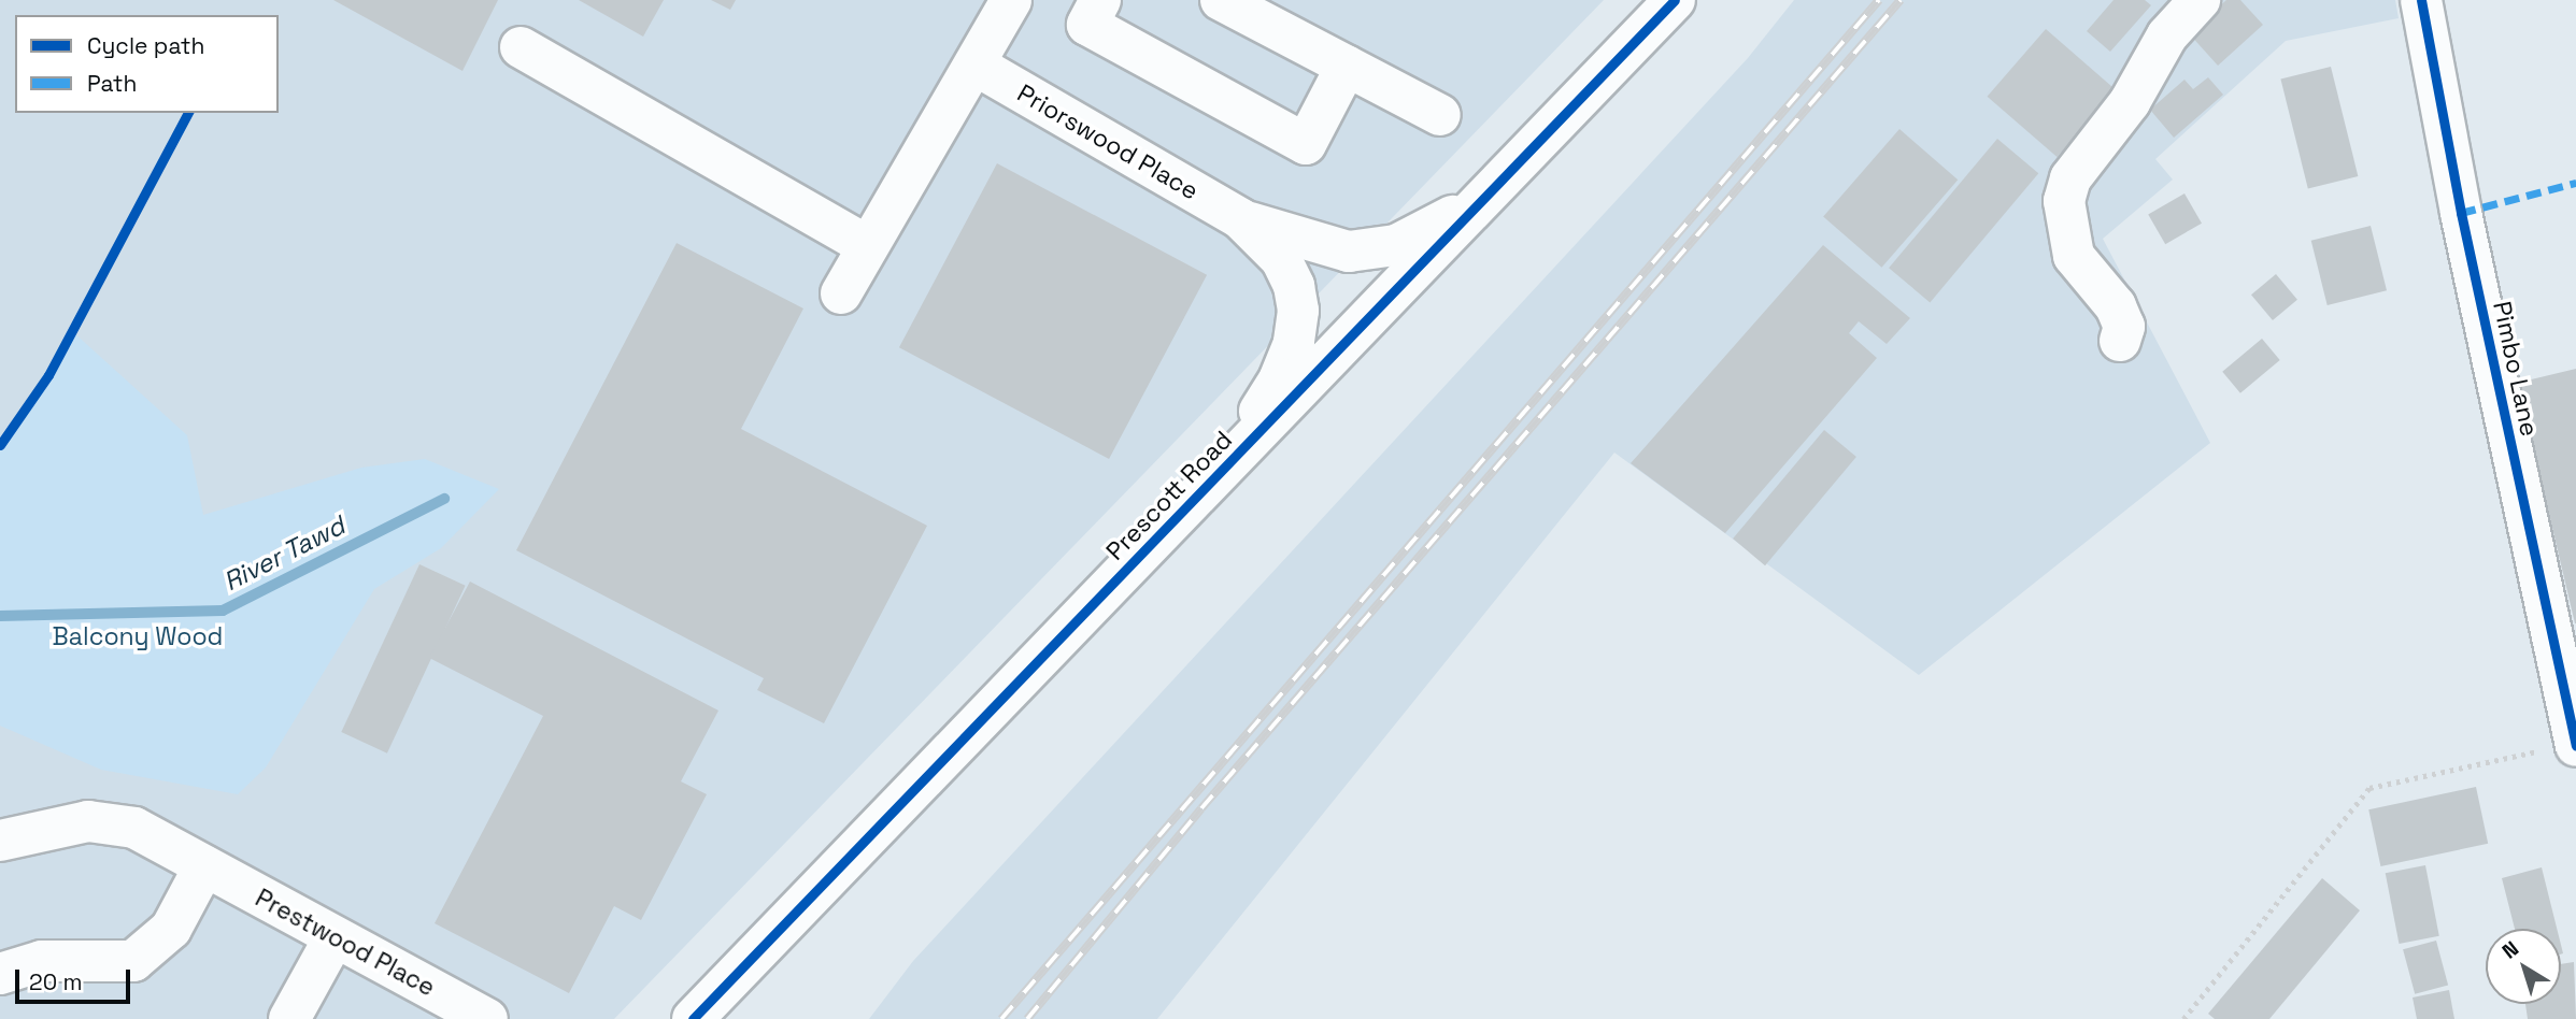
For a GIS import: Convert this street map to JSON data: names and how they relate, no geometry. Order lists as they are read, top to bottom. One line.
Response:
{"streets":{"street":["Priorswood Place","Pimbo Lane","Prescott Road","Prestwood Place"]},"crossings":[["Priorswood Place","Prescott Road"]],"water":["River Tawd"],"parks":["Balcony Wood"],"legend":["Cycle path","Path"],"scale_bar":"20 m","north":"top left"}
